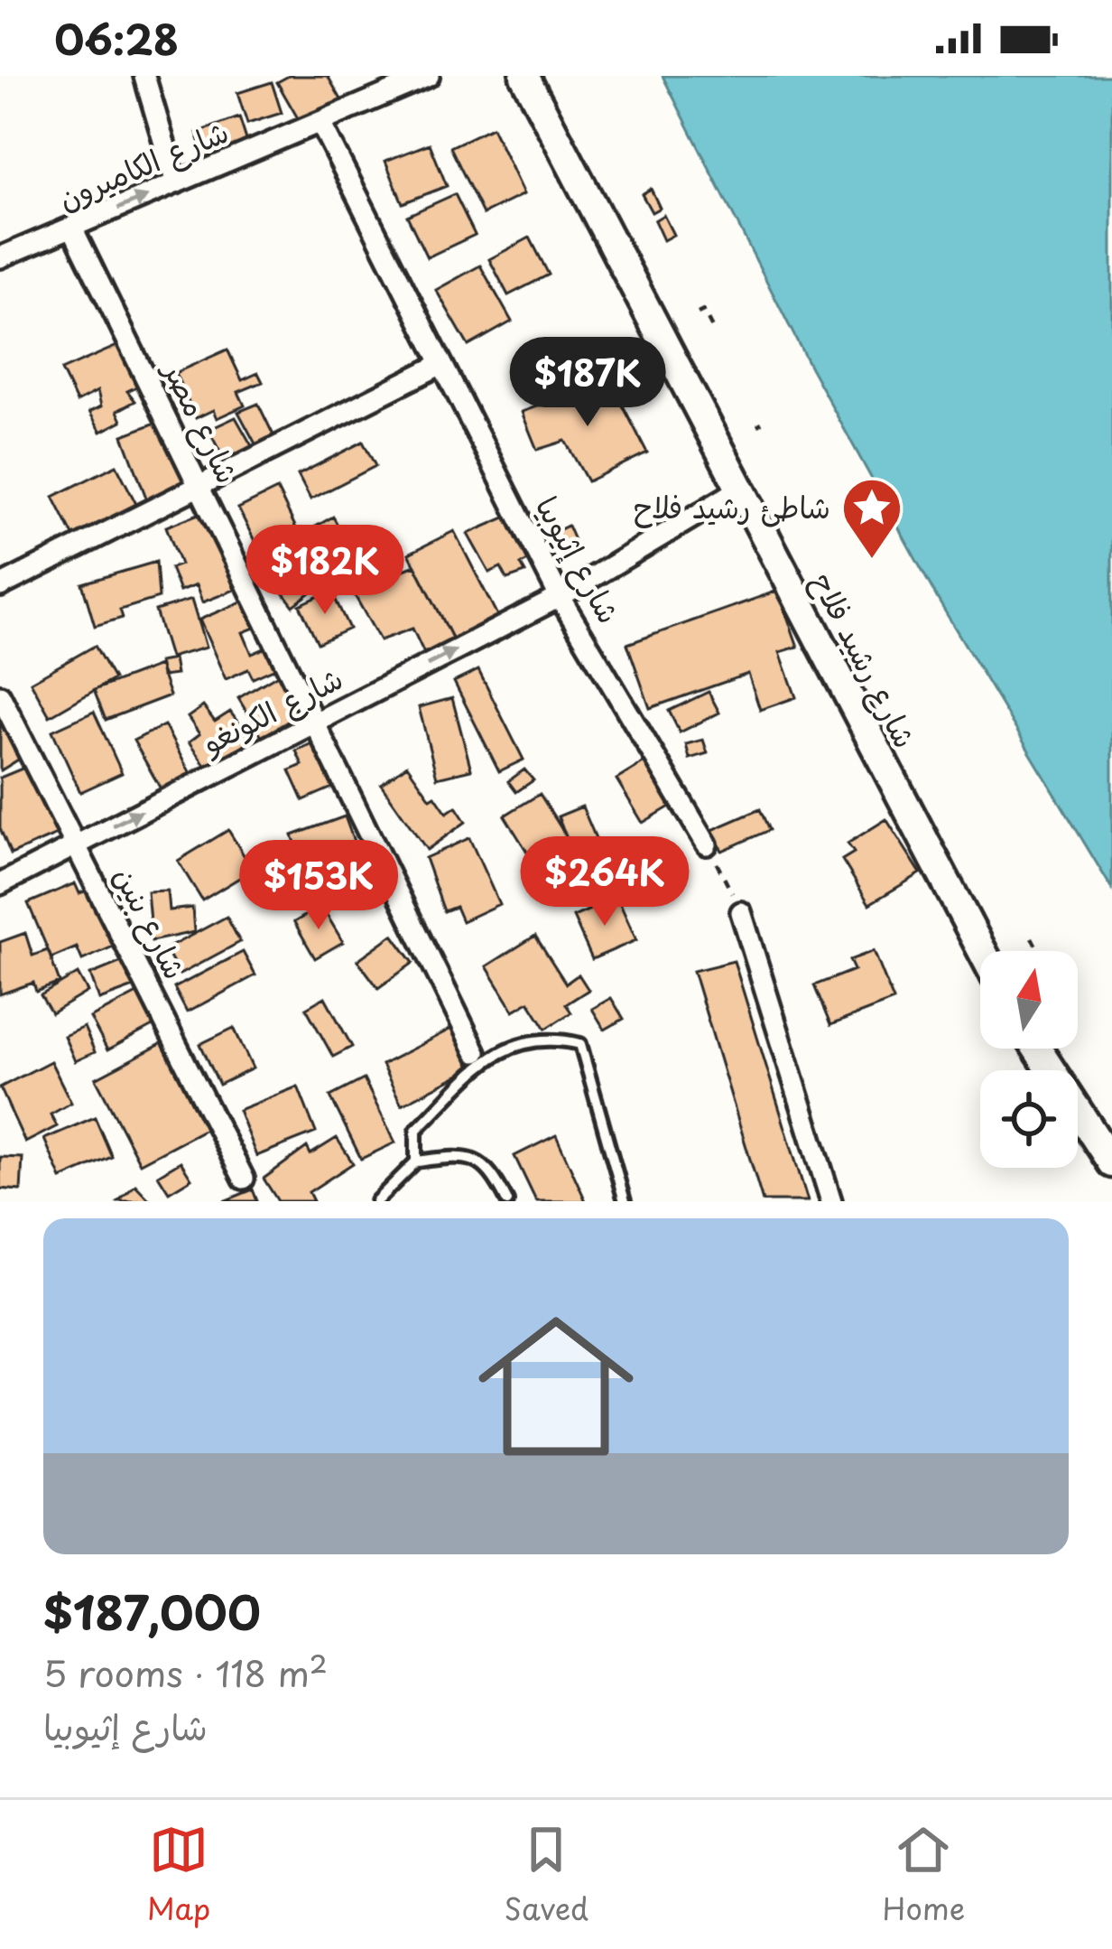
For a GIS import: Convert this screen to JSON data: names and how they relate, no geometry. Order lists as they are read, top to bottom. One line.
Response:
{"streets":{"street":["شارع الكاميرون","شارع مصر","شارع إثيوبيا","شارع رشيد فلاح","شارع الكونغو","شارع بنين"]},"crossings":[["شارع الكاميرون","شارع مصر"],["شارع الكاميرون","شارع إثيوبيا"],["شارع مصر","شارع الكونغو"],["شارع إثيوبيا","شارع الكونغو"],["شارع رشيد فلاح","شارع الكونغو"],["شارع الكونغو","شارع بنين"]],"one_way":["شارع الكونغو"],"places":{"place":["شاطئ رشيد فلاح"]},"north":"top","page":{"status":"06:28","price":["$187K","$182K","$264K","$153K"],"list":[{"name":"$187,000","note":"5 rooms · 118 m² · شارع إثيوبيا"}],"tabs":["Map","Saved","Home"]}}
